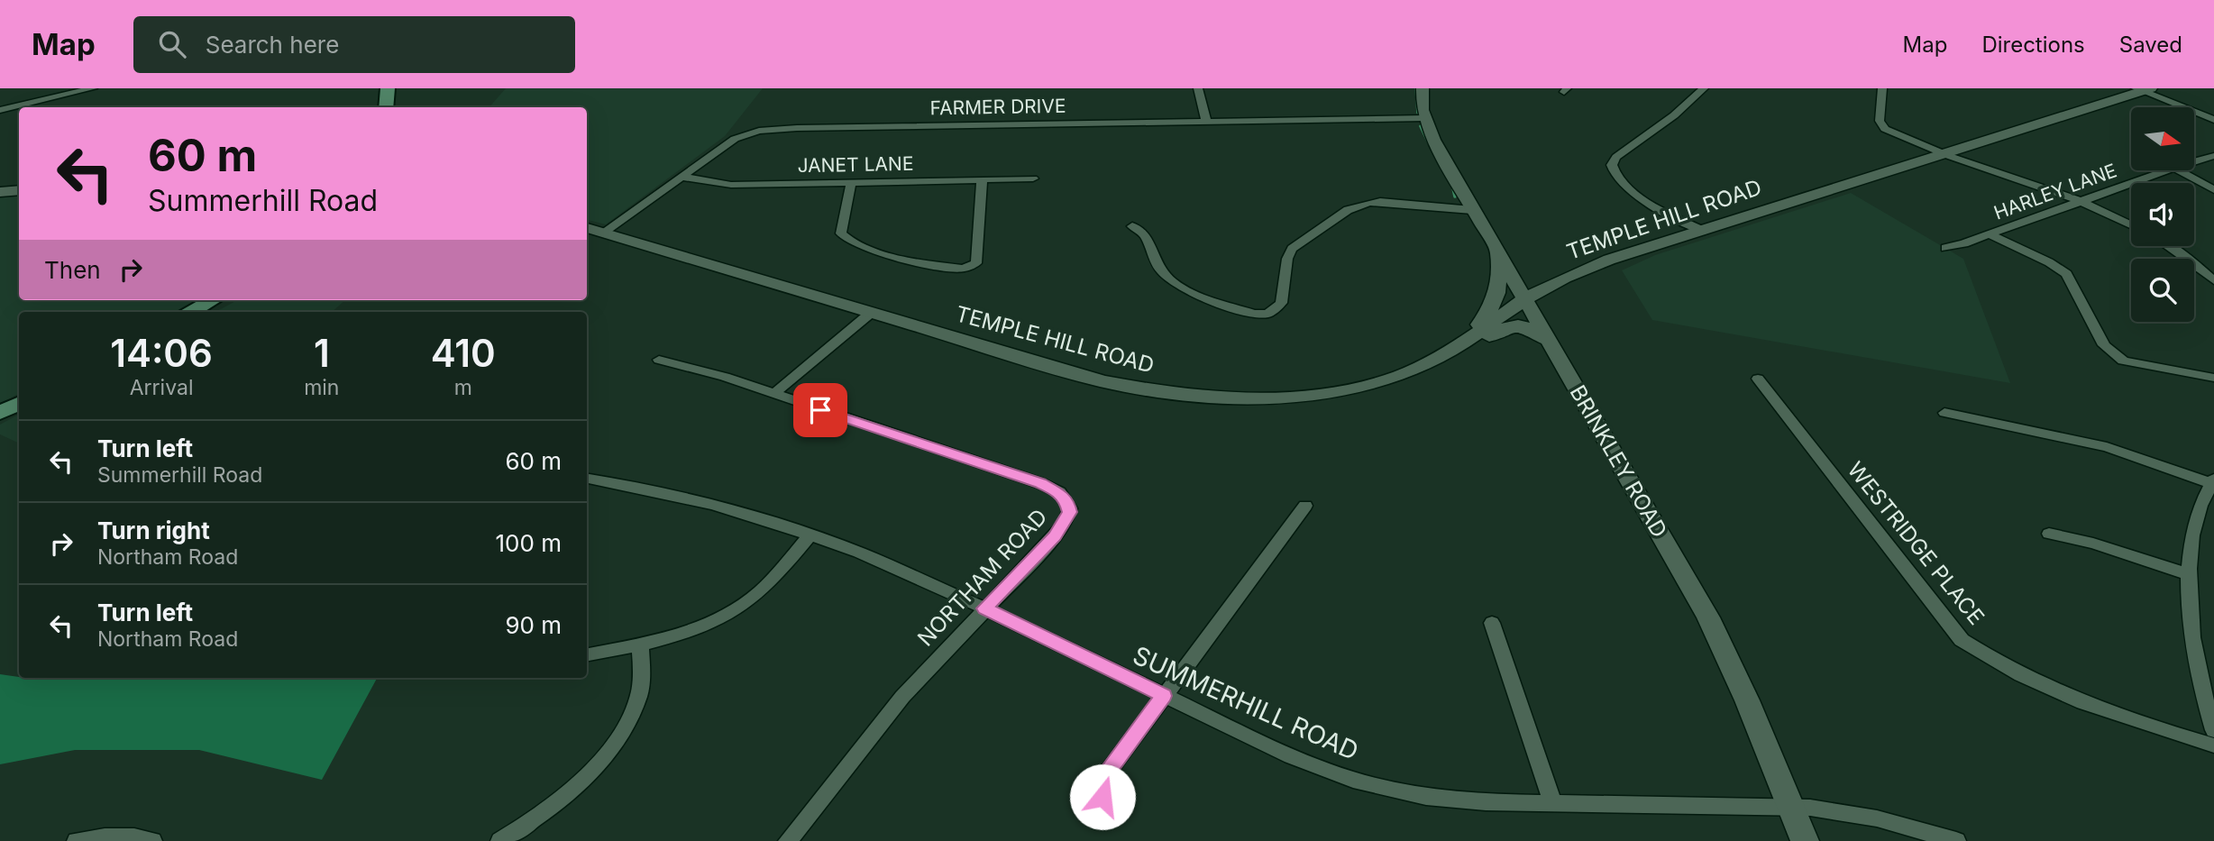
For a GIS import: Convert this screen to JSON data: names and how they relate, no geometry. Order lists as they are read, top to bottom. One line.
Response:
{"streets":{"main road":["TEMPLE HILL ROAD","BRINKLEY ROAD"],"street":["FARMER DRIVE","JANET LANE","HARLEY LANE","WESTRIDGE PLACE","NORTHAM ROAD","SUMMERHILL ROAD"]},"crossings":[["FARMER DRIVE","JANET LANE"],["FARMER DRIVE","TEMPLE HILL ROAD"],["FARMER DRIVE","BRINKLEY ROAD"],["TEMPLE HILL ROAD","BRINKLEY ROAD"],["BRINKLEY ROAD","SUMMERHILL ROAD"],["NORTHAM ROAD","SUMMERHILL ROAD"]],"north":"right","page":{"header":"Map","search":"Search here","nav":["Map","Directions","Saved"],"turn":["60 m","Summerhill Road"],"then":"Then","eta":["14:06","Arrival","1","min","410","m"],"list":[{"name":"Turn left","note":"Summerhill Road","value":"60 m"},{"name":"Turn right","note":"Northam Road","value":"100 m"},{"name":"Turn left","note":"Northam Road","value":"90 m"}]}}
